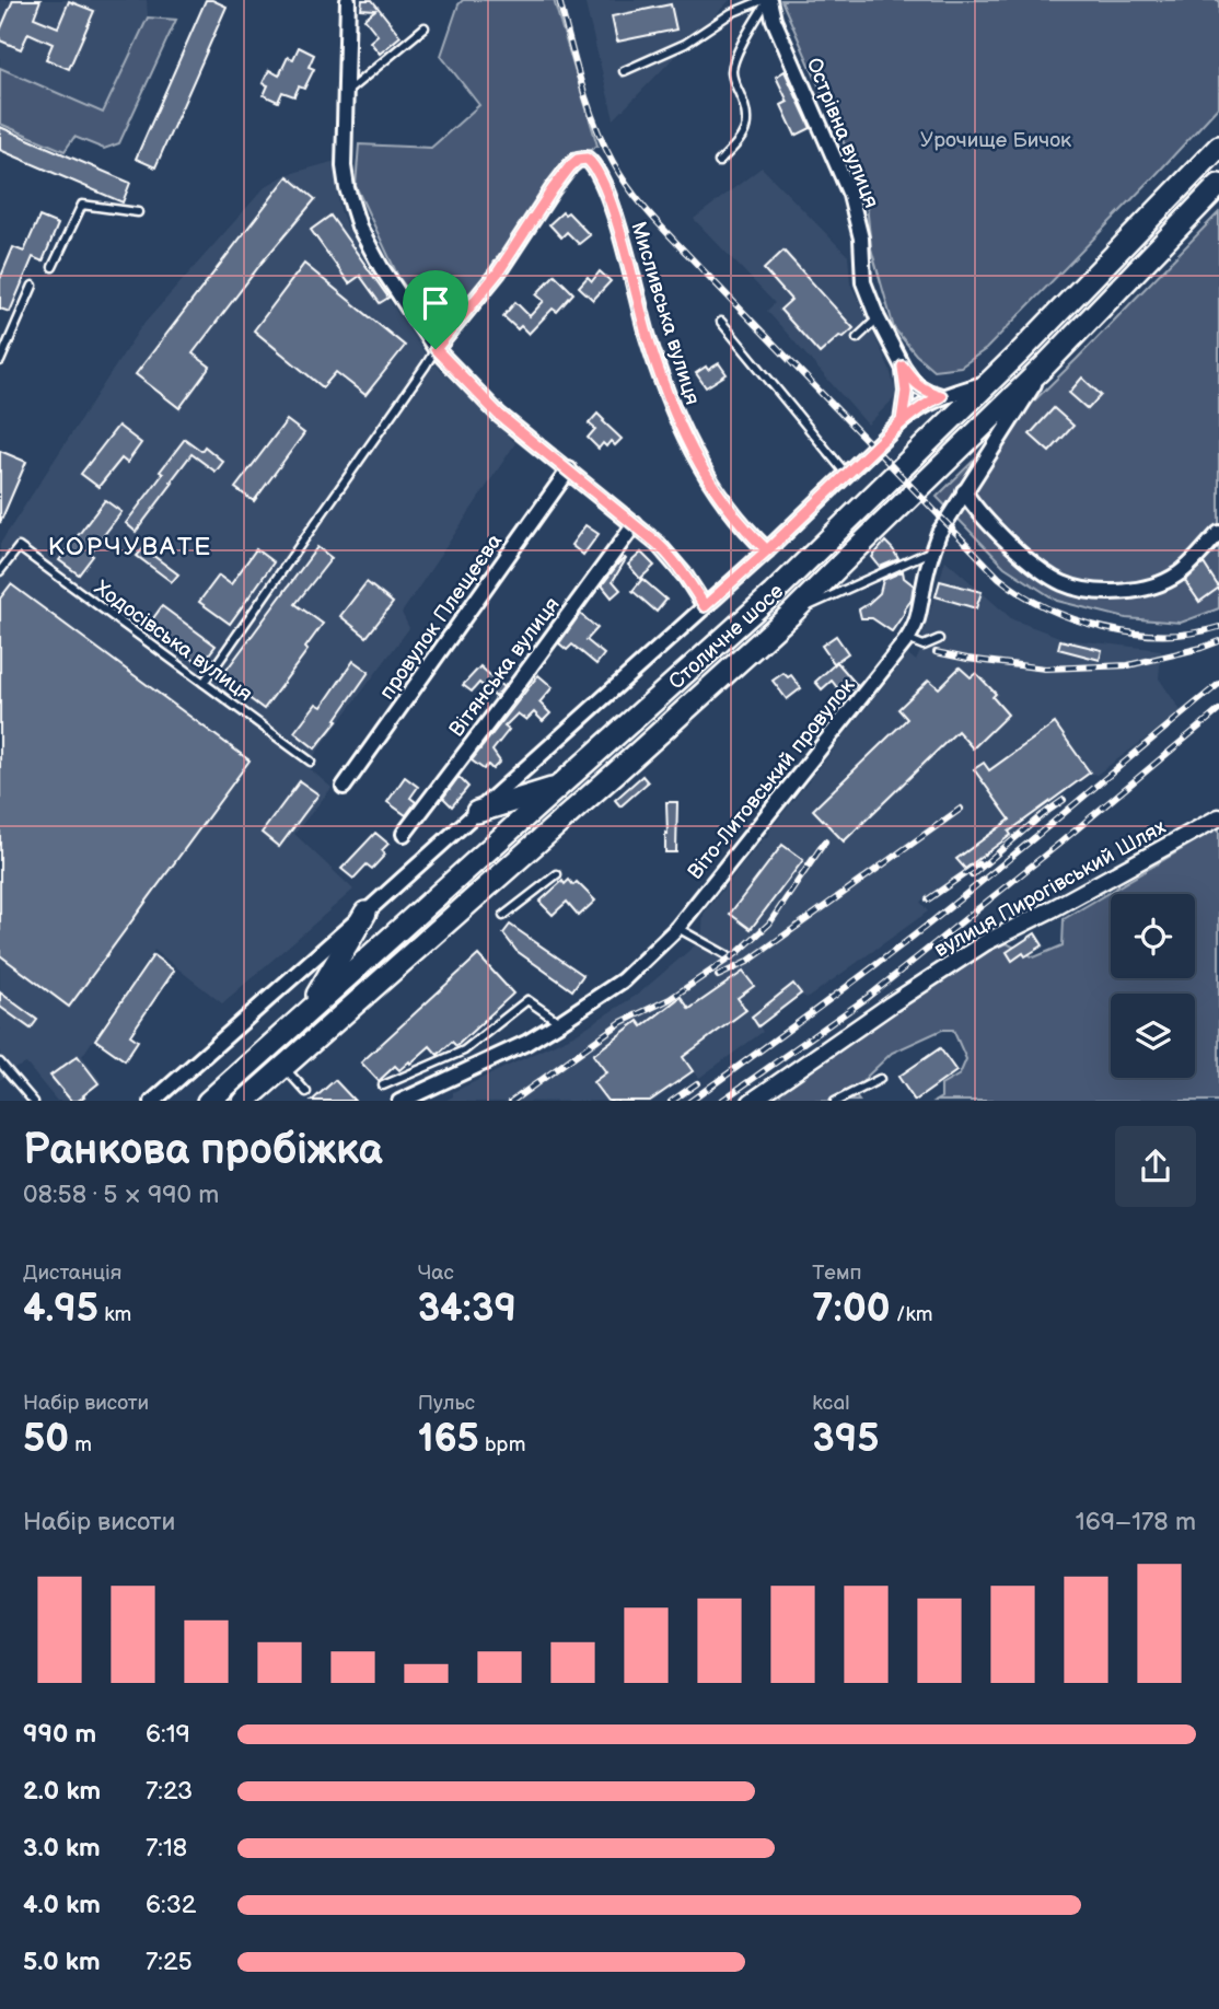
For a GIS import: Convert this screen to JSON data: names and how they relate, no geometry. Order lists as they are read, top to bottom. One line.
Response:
{"streets":{"highway":["Столичне шосе"],"street":["Острівна вулиця","Мисливська вулиця","провулок Плещеєва","Вітянська вулиця","Віто-Литовський провулок","вулиця Пирогівський Шлях"],"lane":["Ходосівська вулиця"]},"crossings":[["Столичне шосе","Віто-Литовський провулок"]],"districts":["КОРЧУВАТЕ"],"parks":["Урочище Бичок"],"page":{"heading":["Ранкова пробіжка","08:58 · 5 × 990 m"],"stats":[["Дистанція","4.95 km"],["Час","34:39"],["Темп","7:00 /km"],["Набір висоти","50 m"],["Пульс","165 bpm"],["kcal","395"]],"chart":["Набір висоти","169–178 m"],"list":[{"name":"990 m","note":"6:19"},{"name":"2.0 km","note":"7:23"},{"name":"3.0 km","note":"7:18"},{"name":"4.0 km","note":"6:32"},{"name":"5.0 km","note":"7:25"}]}}
